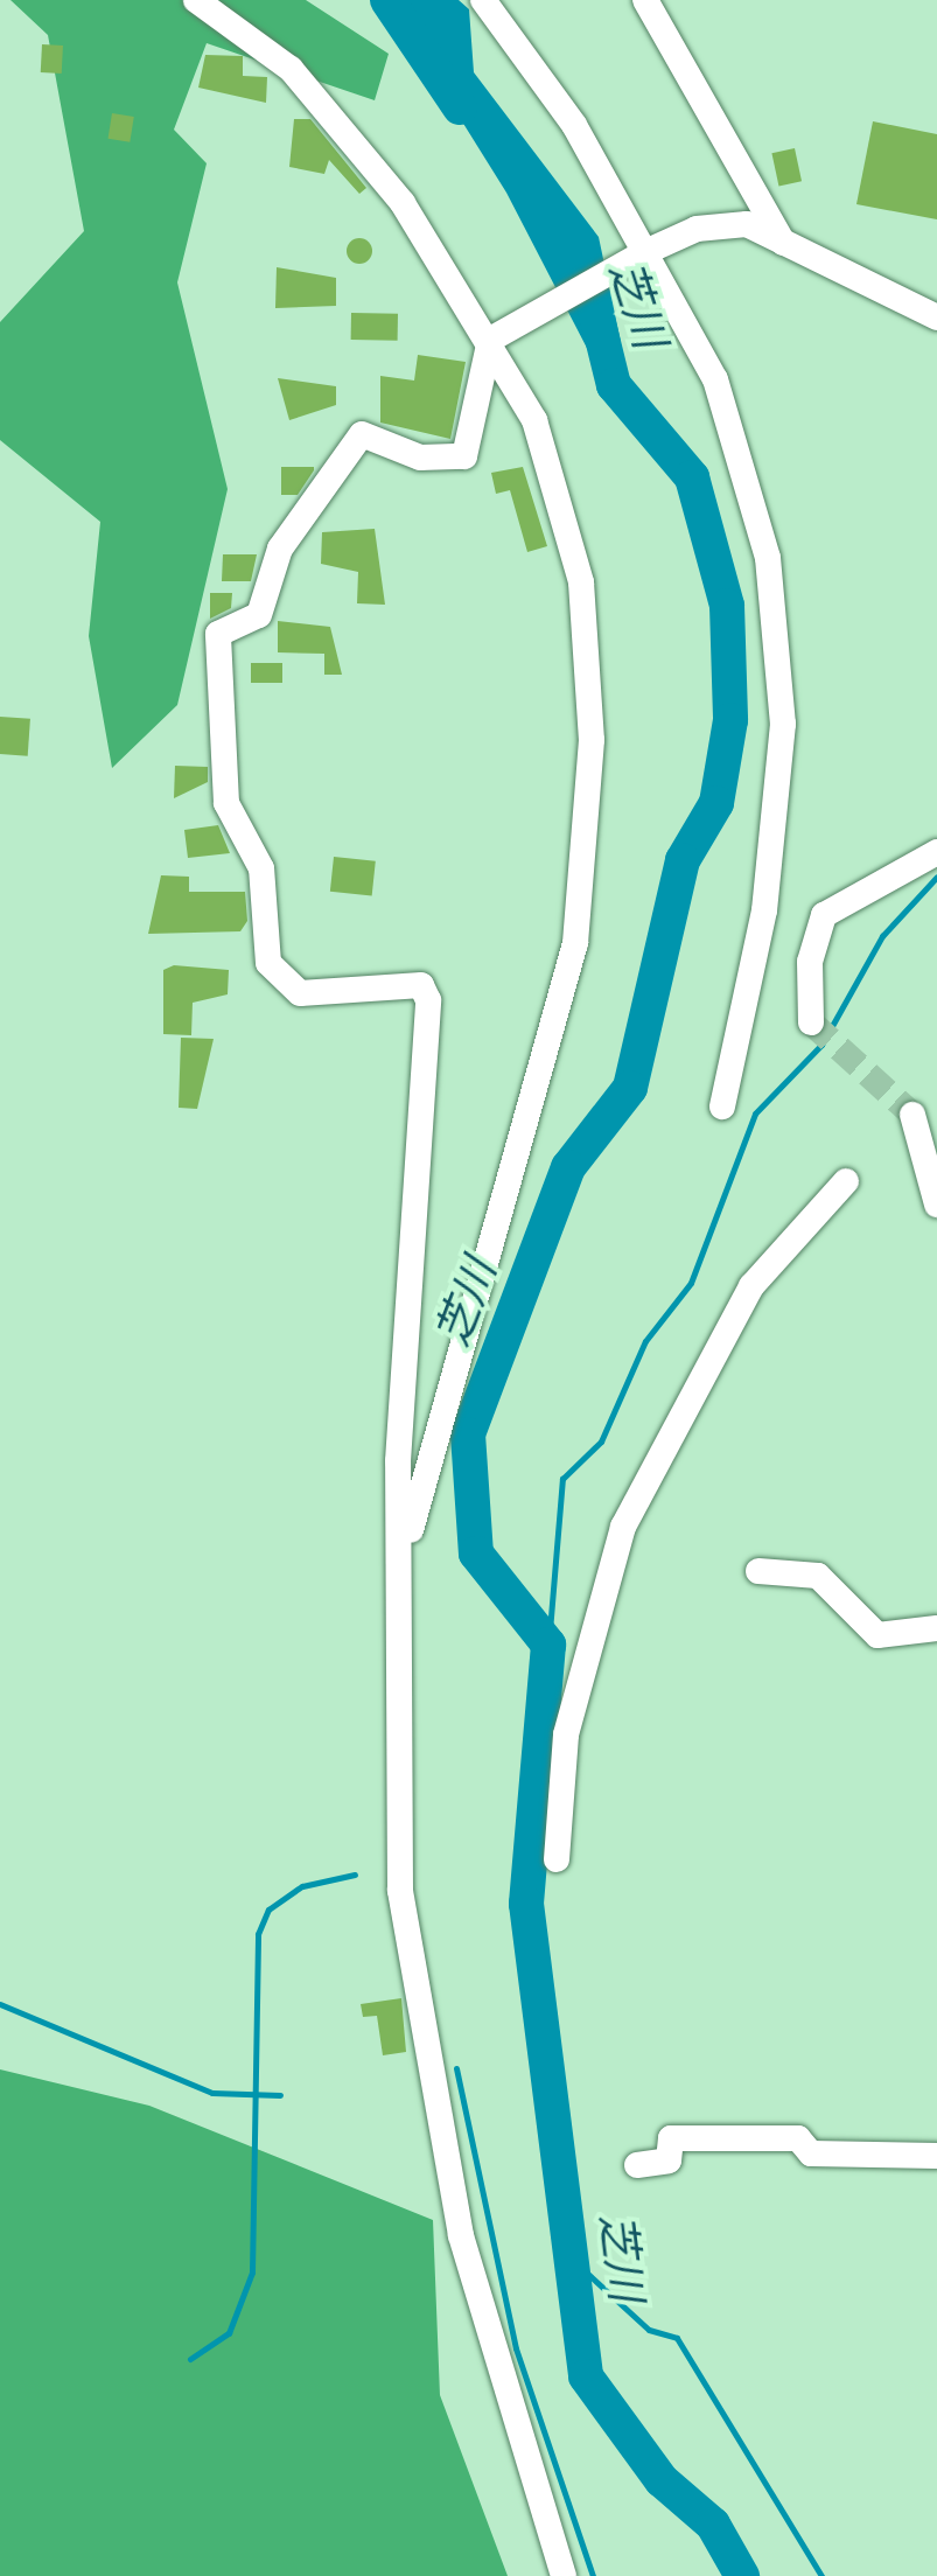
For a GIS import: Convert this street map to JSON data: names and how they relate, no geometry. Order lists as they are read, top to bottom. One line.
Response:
{"water":["芝川"]}
